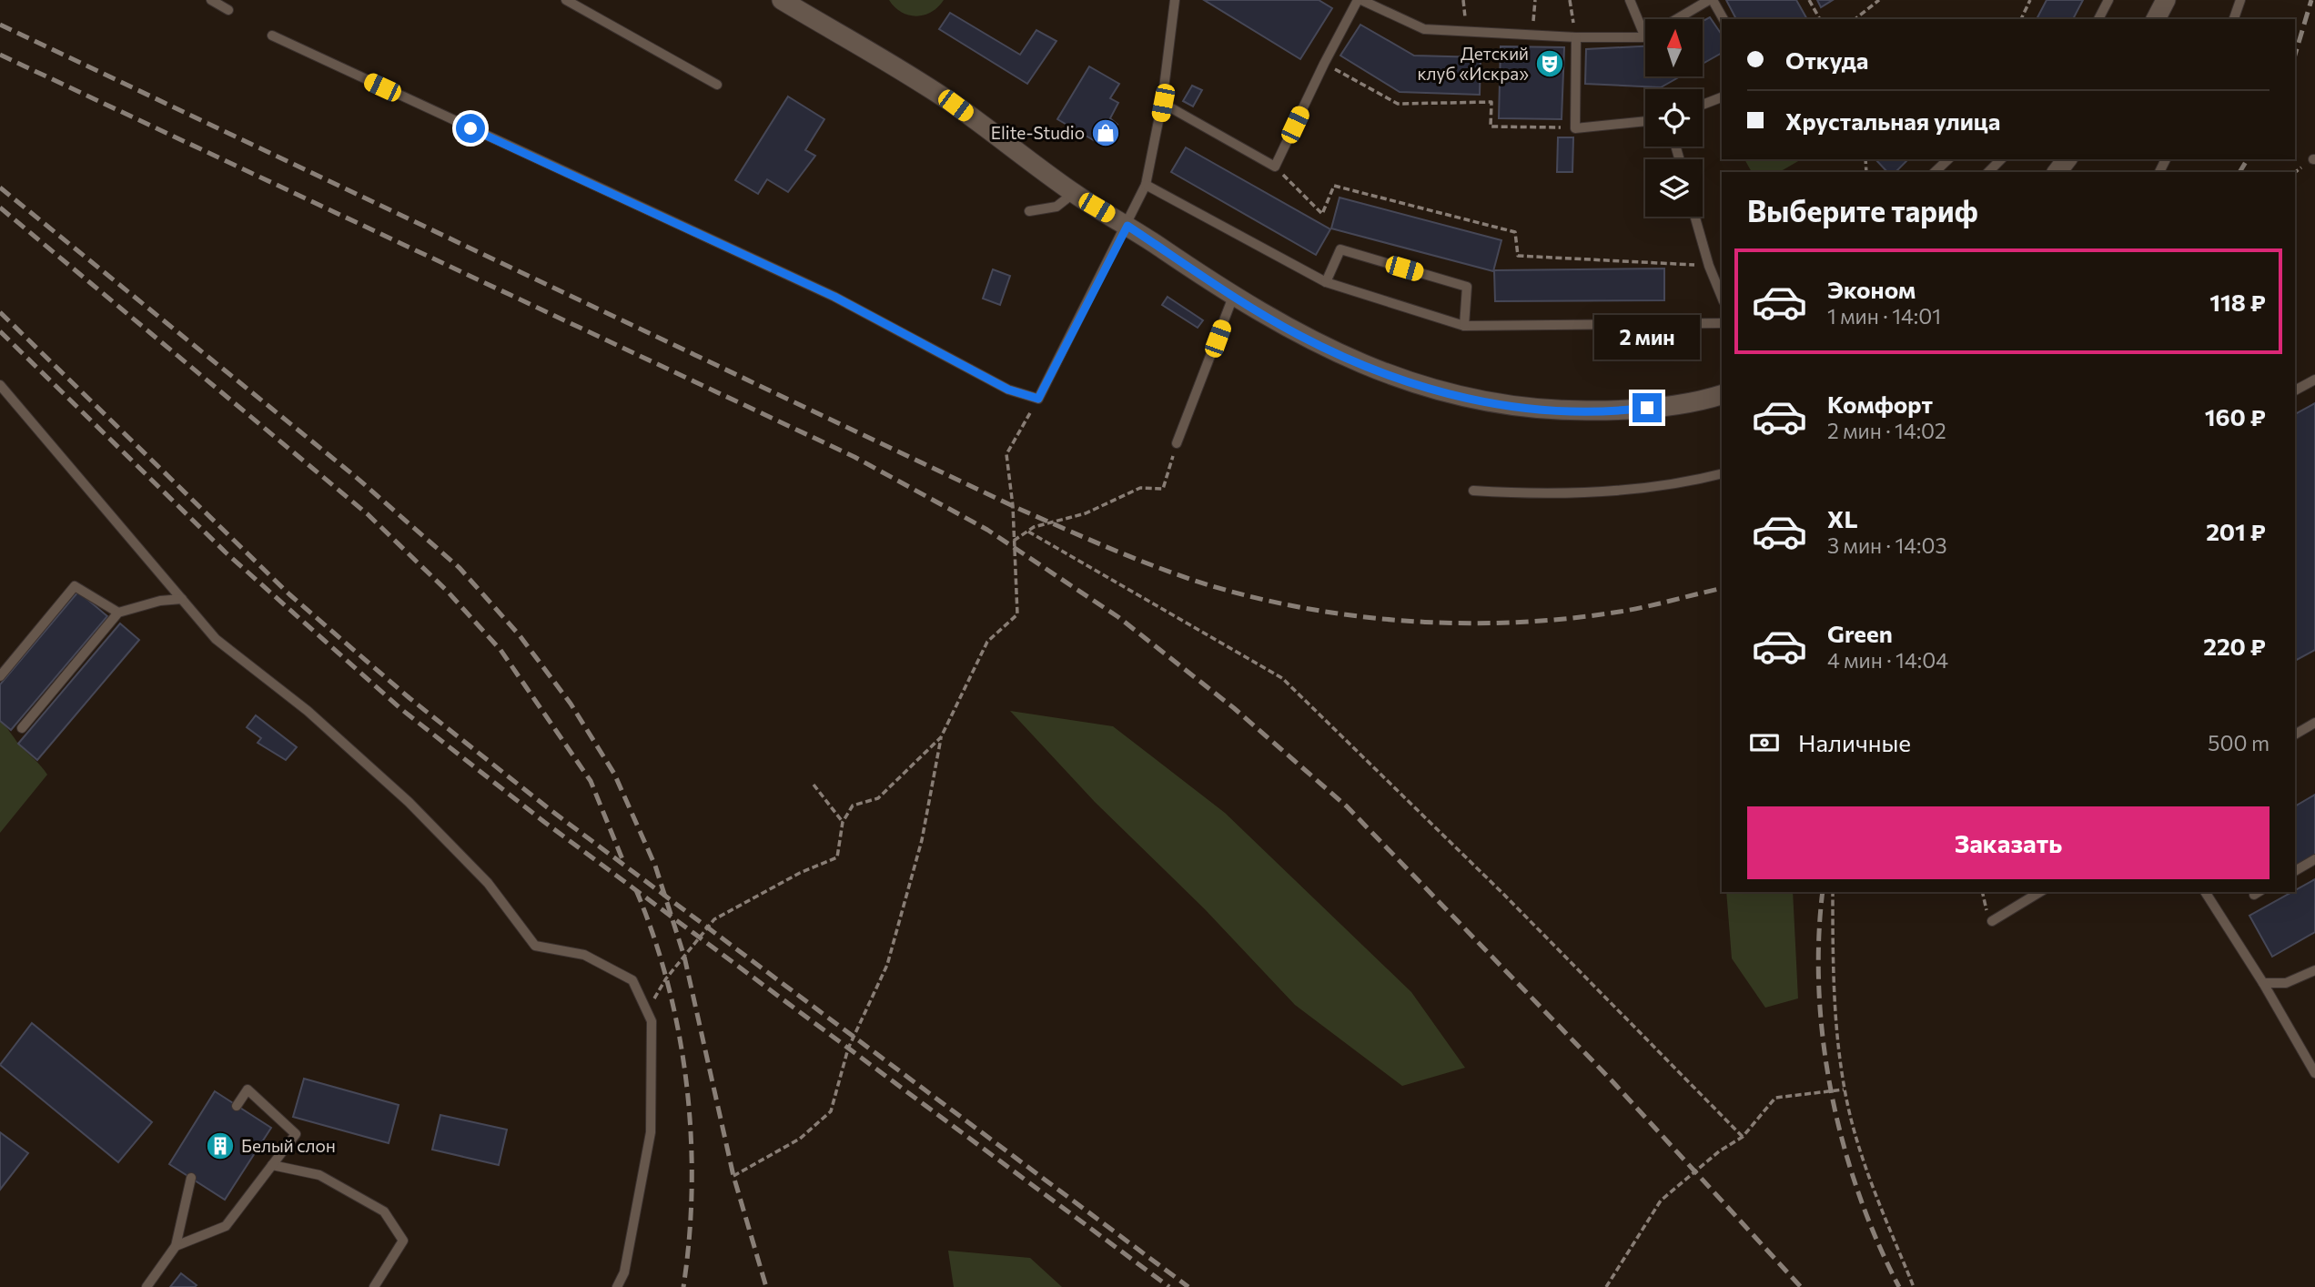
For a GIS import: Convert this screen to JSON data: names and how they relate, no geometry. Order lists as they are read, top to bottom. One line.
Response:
{"places":{"theatre":["Детский клуб «Искра»"],"shop":["Elite-Studio"],"building":["Белый слон"]},"north":"top","page":{"banner":["Откуда","Хрустальная улица"],"heading":"Выберите тариф","list":[{"name":"Эконом","note":"1 мин · 14:01","value":"118 ₽"},{"name":"Комфорт","note":"2 мин · 14:02","value":"160 ₽"},{"name":"XL","note":"3 мин · 14:03","value":"201 ₽"},{"name":"Green","note":"4 мин · 14:04","value":"220 ₽"}],"bubble":"2 мин","pay":["Наличные","500 m"],"buttons":"Заказать"}}
